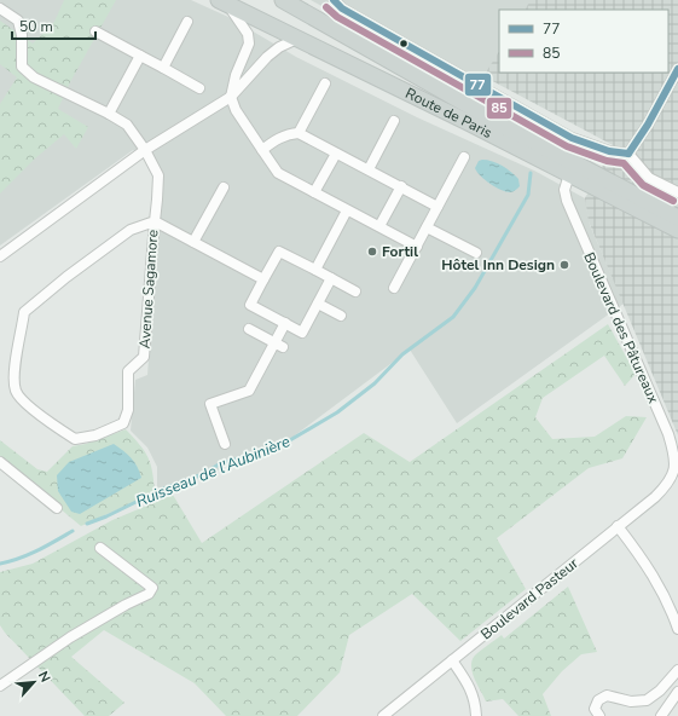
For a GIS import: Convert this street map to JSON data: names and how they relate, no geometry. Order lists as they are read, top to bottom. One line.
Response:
{"streets":{"main road":["Route de Paris"],"street":["Avenue Sagamore","Boulevard des Pâtureaux","Boulevard Pasteur"]},"crossings":[["Route de Paris","Boulevard des Pâtureaux"],["Boulevard des Pâtureaux","Boulevard Pasteur"]],"water":["Ruisseau de l'Aubinière"],"places":["Fortil","Hôtel Inn Design"],"lines":["transit line 77","transit line 85"],"legend":["77","85"],"scale_bar":"50 m","north":"top right"}
